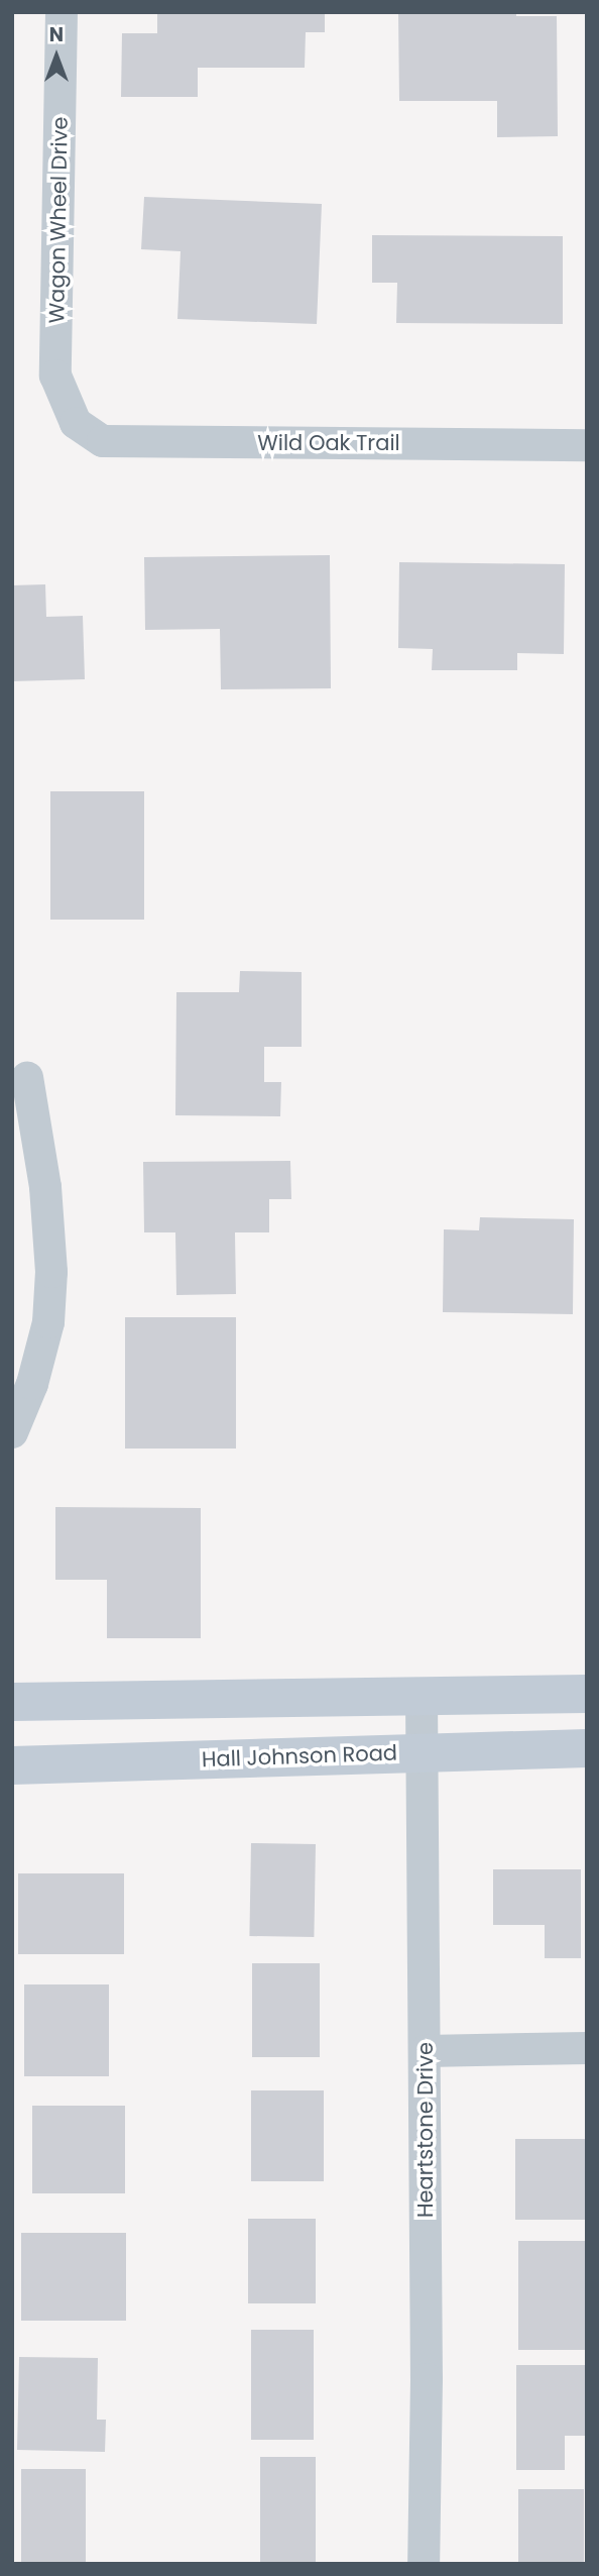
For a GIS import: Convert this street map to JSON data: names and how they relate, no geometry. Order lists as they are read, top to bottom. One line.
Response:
{"streets":{"main road":["Hall Johnson Road"],"street":["Wagon Wheel Drive","Wild Oak Trail","Heartstone Drive"]},"crossings":[["Wagon Wheel Drive","Wild Oak Trail"],["Hall Johnson Road","Heartstone Drive"]],"north":"top"}
